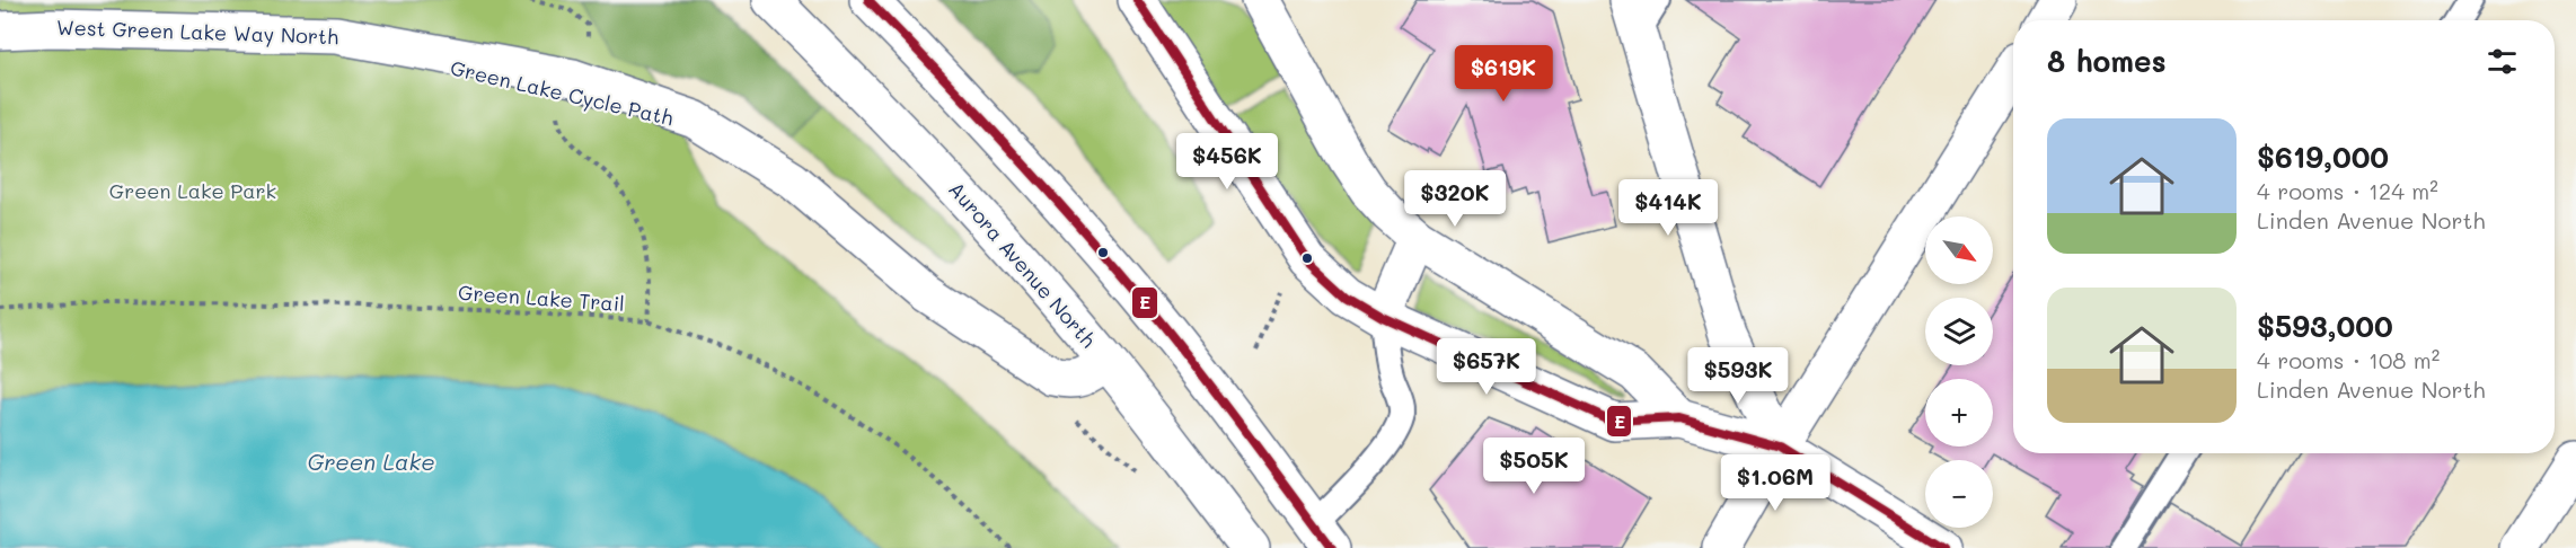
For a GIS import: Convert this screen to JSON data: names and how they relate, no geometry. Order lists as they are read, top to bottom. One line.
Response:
{"streets":{"main road":["West Green Lake Way North","Aurora Avenue North"],"path":["Green Lake Trail"]},"crossings":[["West Green Lake Way North","Aurora Avenue North"]],"water":["Green Lake"],"parks":["Green Lake Park"],"lines":["transit line E"],"north":"bottom right","page":{"heading":"8 homes","price":["$619K","$456K","$320K","$414K","$657K","$593K","$505K","$1.06M"],"list":[{"name":"$619,000","note":"4 rooms · 124 m² · Linden Avenue North"},{"name":"$593,000","note":"4 rooms · 108 m² · Linden Avenue North"}],"map_buttons":["+","−"]}}
